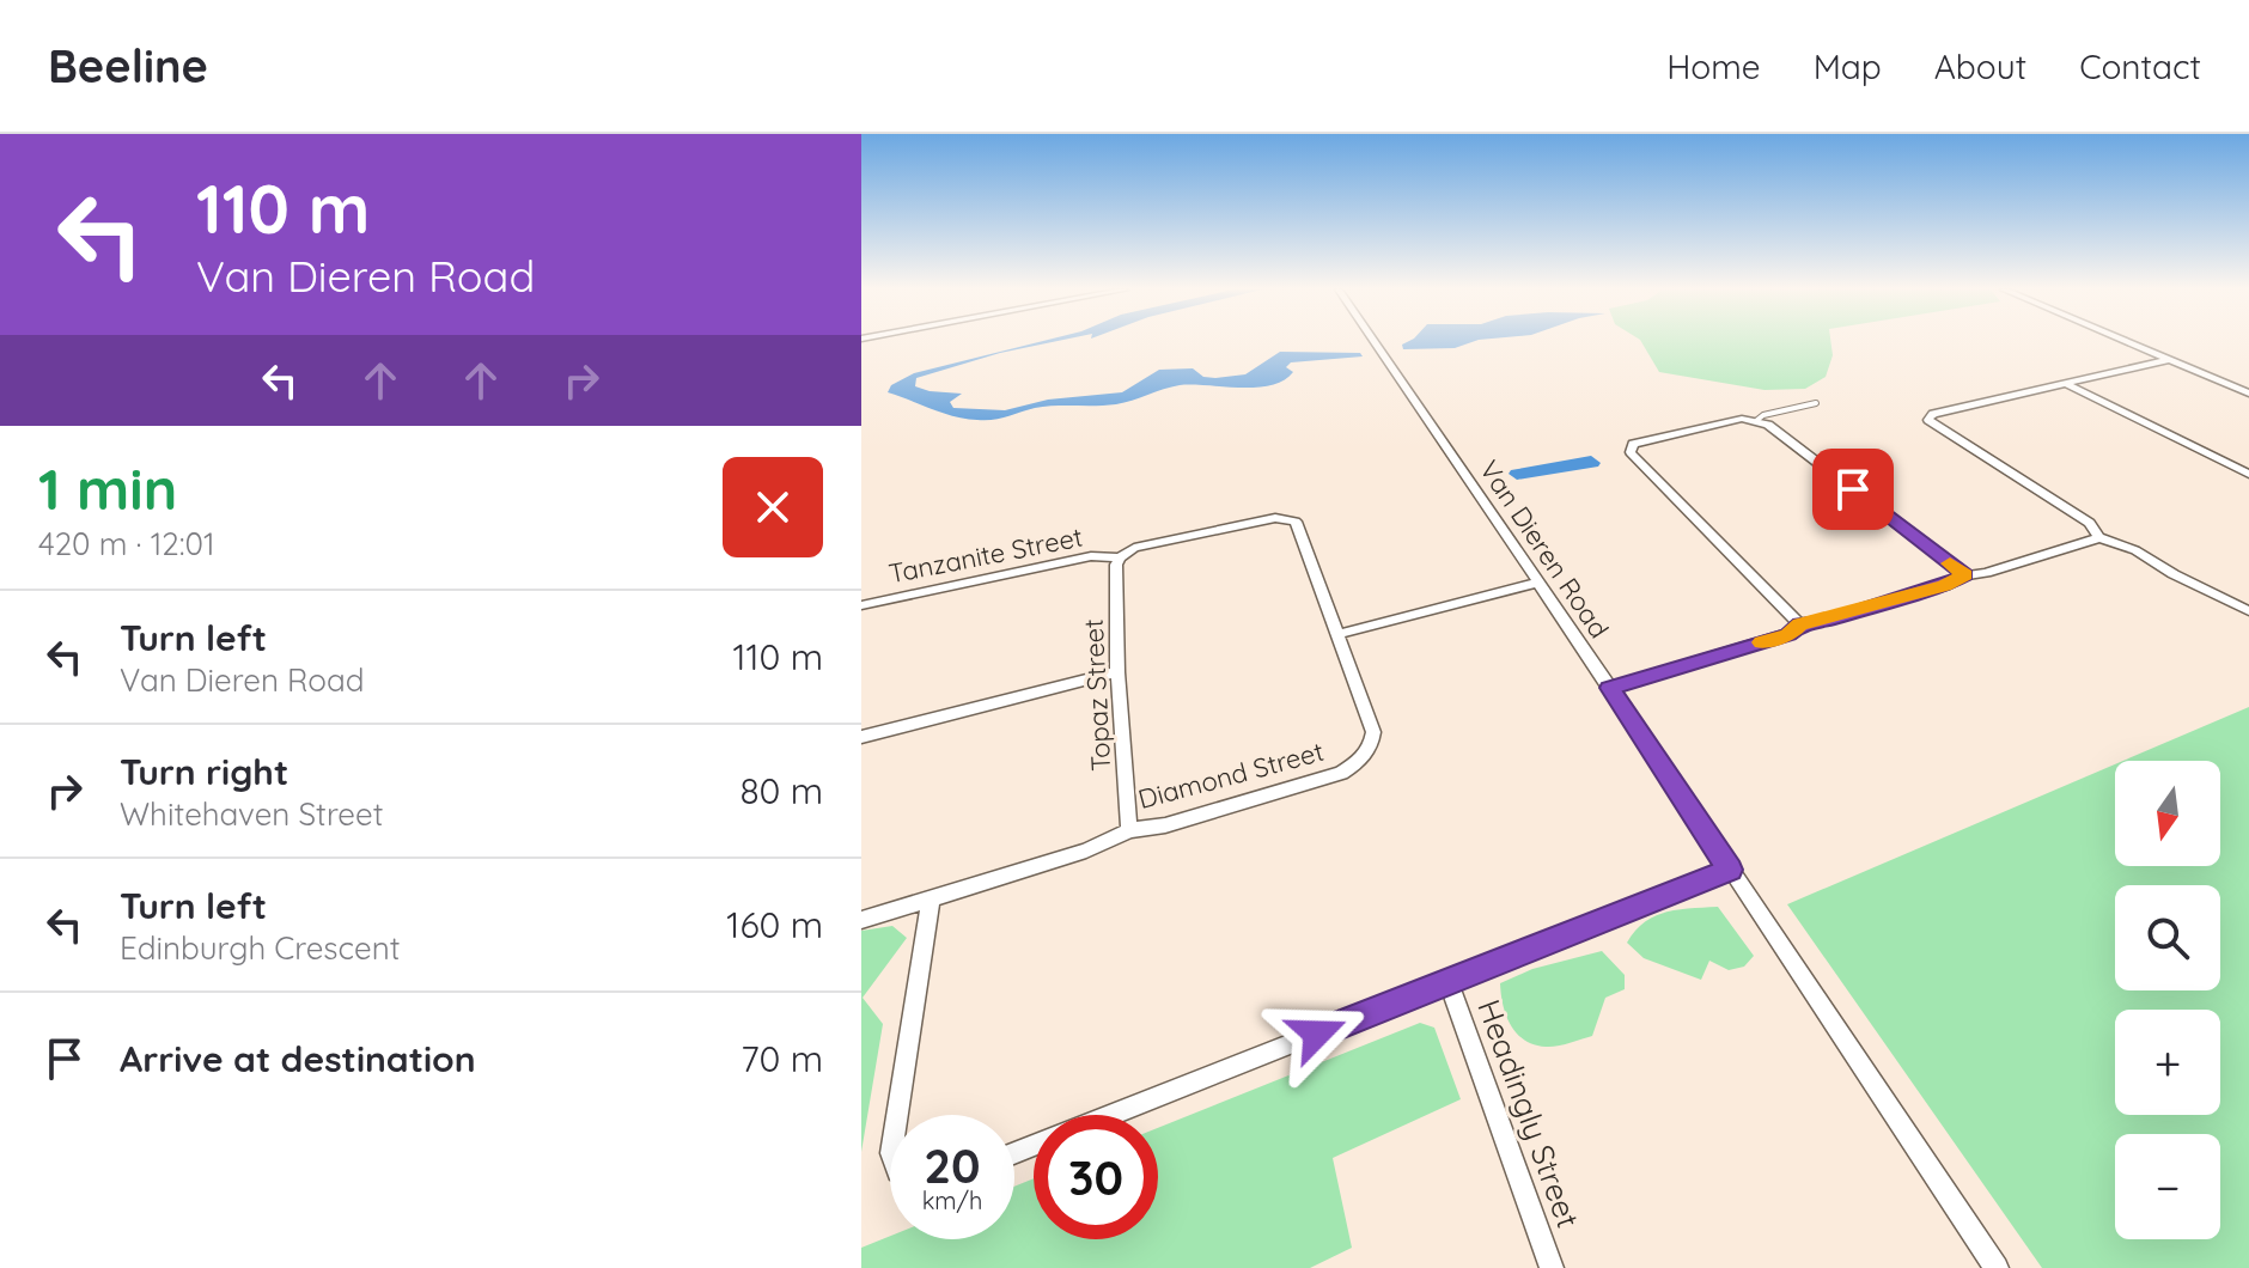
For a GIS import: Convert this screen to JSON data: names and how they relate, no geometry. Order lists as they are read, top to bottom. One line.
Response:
{"streets":{"street":["Van Dieren Road","Tanzanite Street","Topaz Street","Diamond Street","Headingly Street"]},"crossings":[["Tanzanite Street","Topaz Street"],["Tanzanite Street","Diamond Street"],["Topaz Street","Diamond Street"]],"north":"bottom","page":{"header":"Beeline","nav":["Home","Map","About","Contact"],"turn":["110 m","Van Dieren Road"],"heading":["1 min","420 m · 12:01"],"list":[{"name":"Turn left","note":"Van Dieren Road","value":"110 m"},{"name":"Turn right","note":"Whitehaven Street","value":"80 m"},{"name":"Turn left","note":"Edinburgh Crescent","value":"160 m"},{"name":"Arrive at destination","value":"70 m"}],"map_buttons":["+","−"],"speed":"20 km/h","limit":"30"}}
